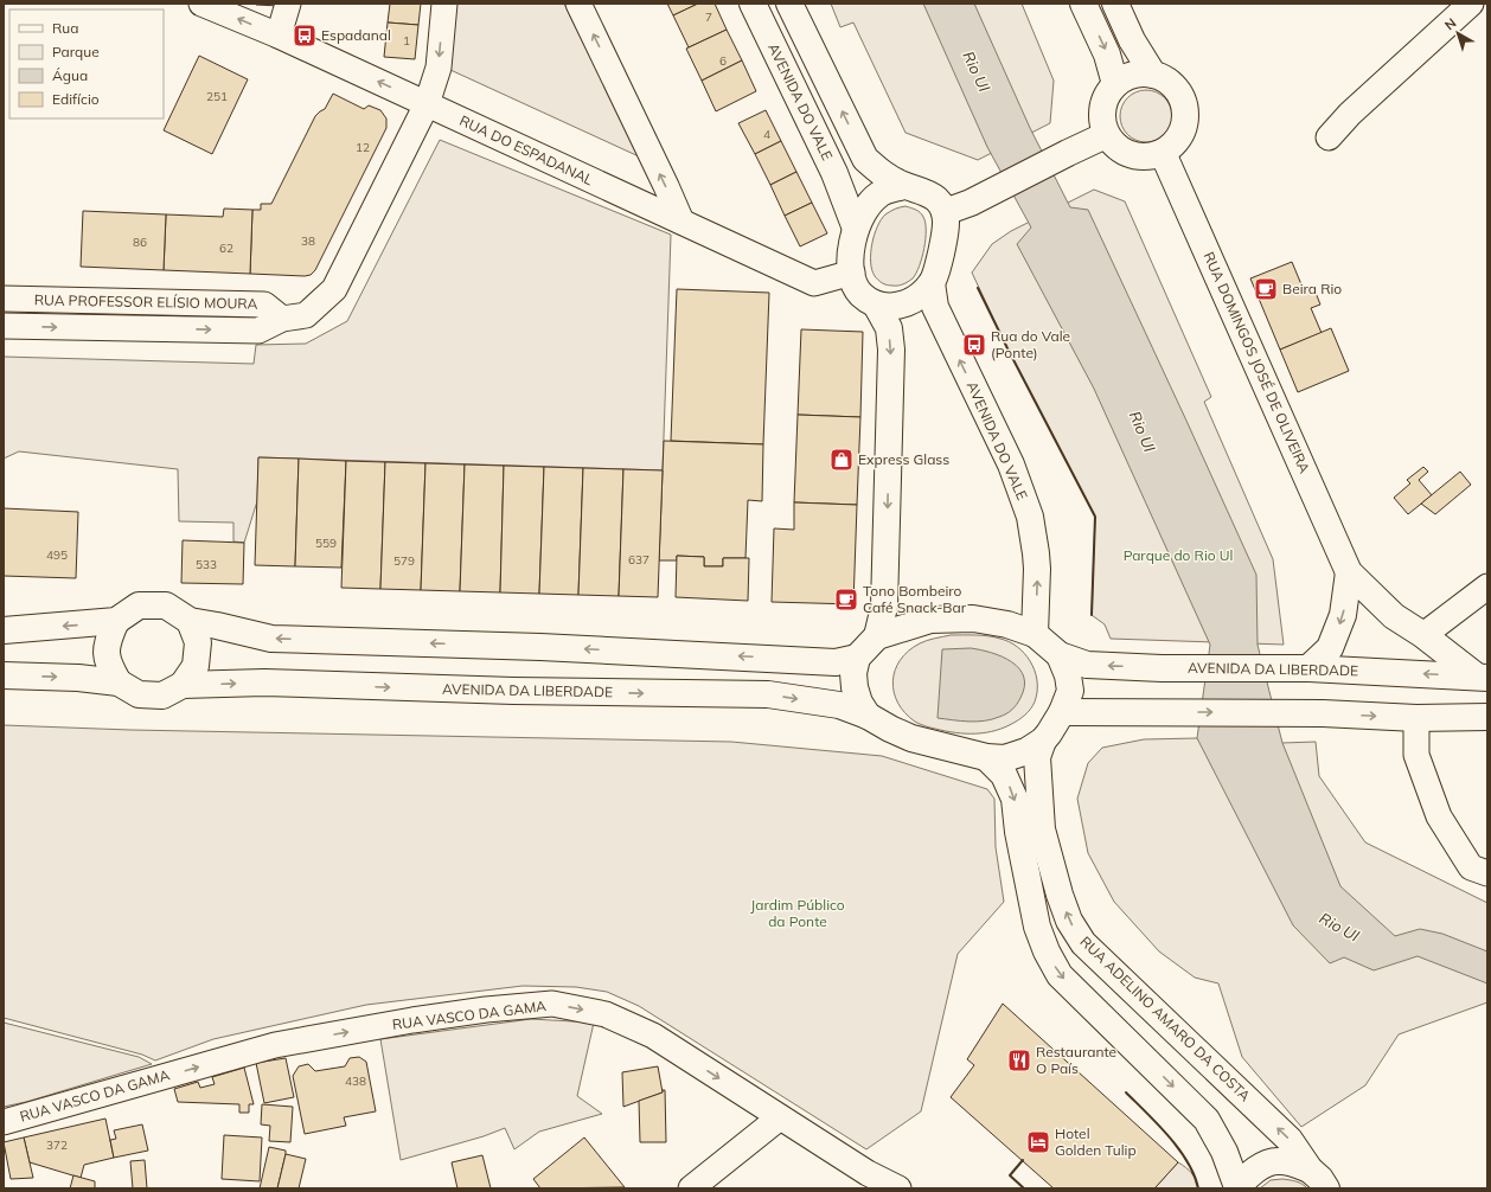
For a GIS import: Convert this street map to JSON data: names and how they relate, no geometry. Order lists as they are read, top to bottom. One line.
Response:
{"streets":{"main road":["AVENIDA DO VALE","RUA DOMINGOS JOSÉ DE OLIVEIRA","AVENIDA DA LIBERDADE","RUA ADELINO AMARO DA COSTA"],"street":["RUA DO ESPADANAL","RUA PROFESSOR ELÍSIO MOURA","RUA VASCO DA GAMA"]},"crossings":[["AVENIDA DO VALE","RUA DO ESPADANAL"],["AVENIDA DO VALE","AVENIDA DA LIBERDADE"],["RUA DO ESPADANAL","RUA PROFESSOR ELÍSIO MOURA"],["RUA DOMINGOS JOSÉ DE OLIVEIRA","AVENIDA DA LIBERDADE"],["AVENIDA DA LIBERDADE","RUA ADELINO AMARO DA COSTA"]],"one_way":["RUA VASCO DA GAMA"],"water":["Rio Ul"],"parks":["Parque do Rio Ul","Jardim Público da Ponte"],"places":{"bus stop":["Espadanal","Rua do Vale (Ponte)"],"cafe":["Beira Rio","Tono Bombeiro Café Snack-Bar"],"shop":["Express Glass"],"restaurant":["Restaurante O País"],"hotel":["Hotel Golden Tulip"]},"house_numbers":["7","1","6","251","4","12","38","86","62","559","495","637","579","533","438","372"],"legend":["Rua","Parque","Água","Edifício"],"north":"top left"}
